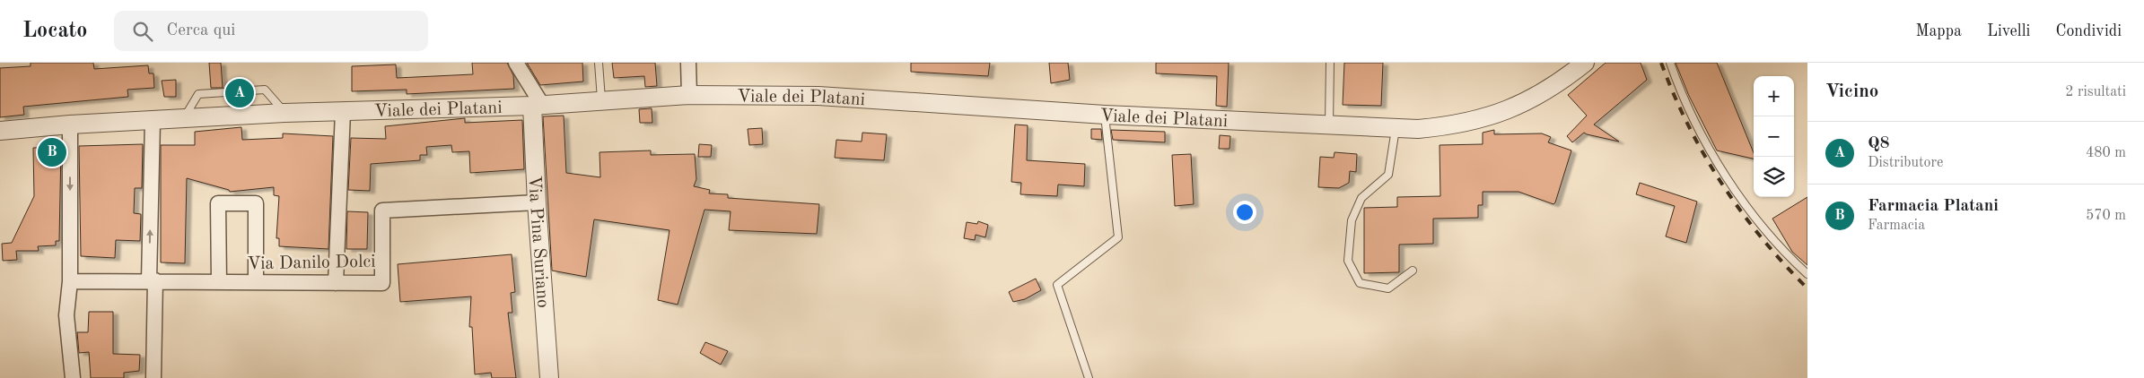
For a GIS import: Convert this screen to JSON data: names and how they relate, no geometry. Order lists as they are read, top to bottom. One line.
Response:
{"streets":{"street":["Viale dei Platani","Via Pina Suriano","Via Danilo Dolci"]},"crossings":[["Viale dei Platani","Via Pina Suriano"],["Via Pina Suriano","Via Danilo Dolci"]],"page":{"header":"Locato","search":"Cerca qui","nav":["Mappa","Livelli","Condividi"],"heading":["Vicino","2 risultati"],"map_buttons":["+","−"],"pins":["A","B"],"list":[{"mark":"A","name":"Q8","note":"Distributore","value":"480 m"},{"mark":"B","name":"Farmacia Platani","note":"Farmacia","value":"570 m"}]}}
